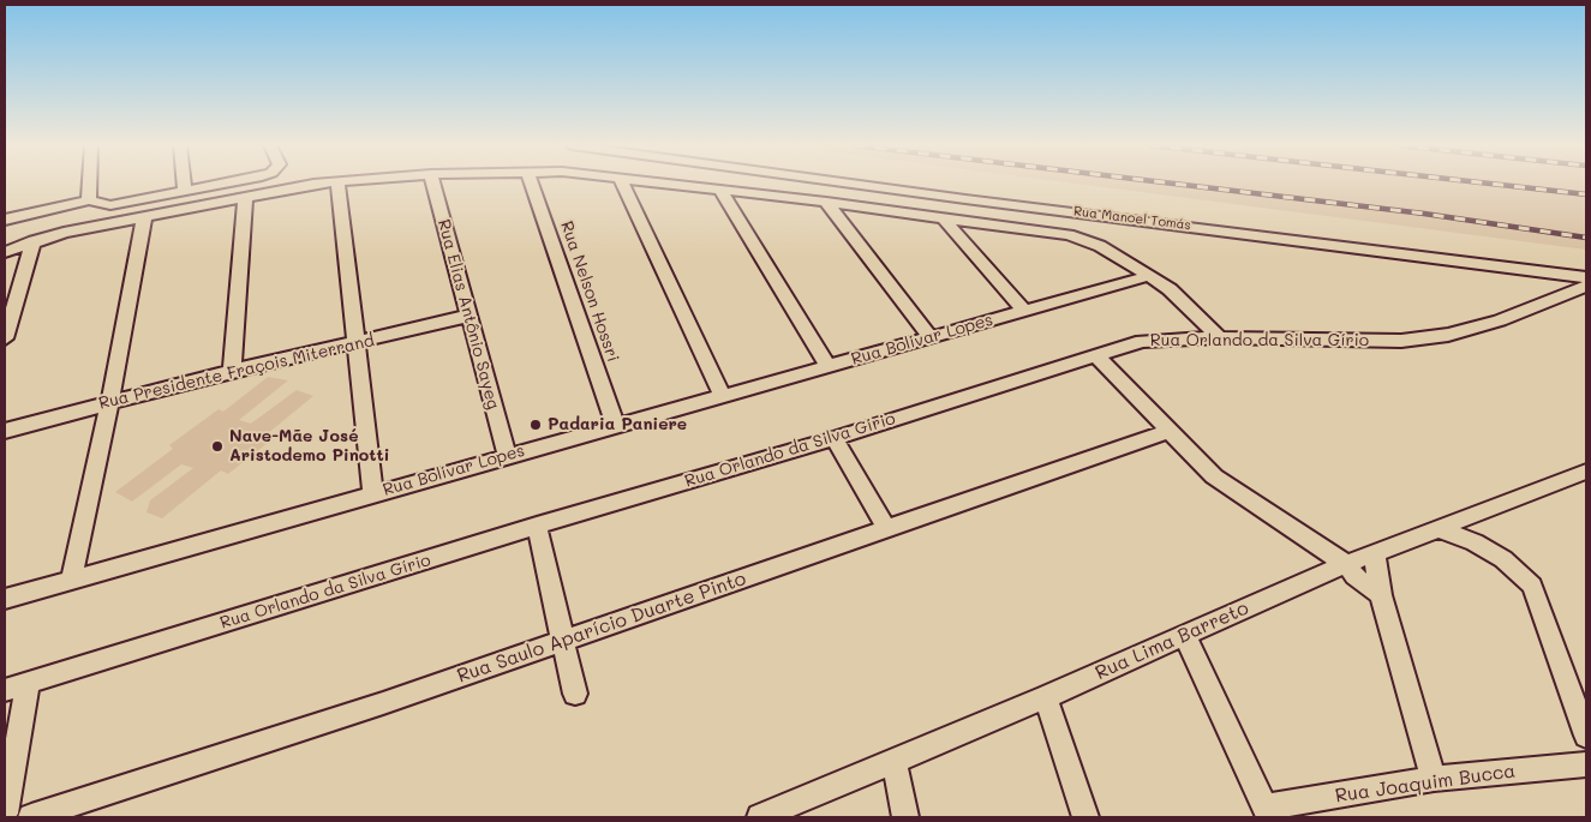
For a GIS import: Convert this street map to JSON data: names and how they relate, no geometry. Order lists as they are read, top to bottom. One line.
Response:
{"streets":{"street":["Rua Manoel Tomás","Rua Nelson Hossri","Rua Elias Antônio Sayeg","Rua Bolívar Lopes","Rua Orlando da Silva Gírio","Rua Presidente Fraçois Miterrand","Rua Saulo Aparício Duarte Pinto","Rua Lima Barreto","Rua Joaquim Bucca"]},"crossings":[["Rua Nelson Hossri","Rua Bolívar Lopes"],["Rua Elias Antônio Sayeg","Rua Bolívar Lopes"],["Rua Elias Antônio Sayeg","Rua Presidente Fraçois Miterrand"]],"places":["Padaria Paniere","Nave-Mãe José Aristodemo Pinotti"]}
